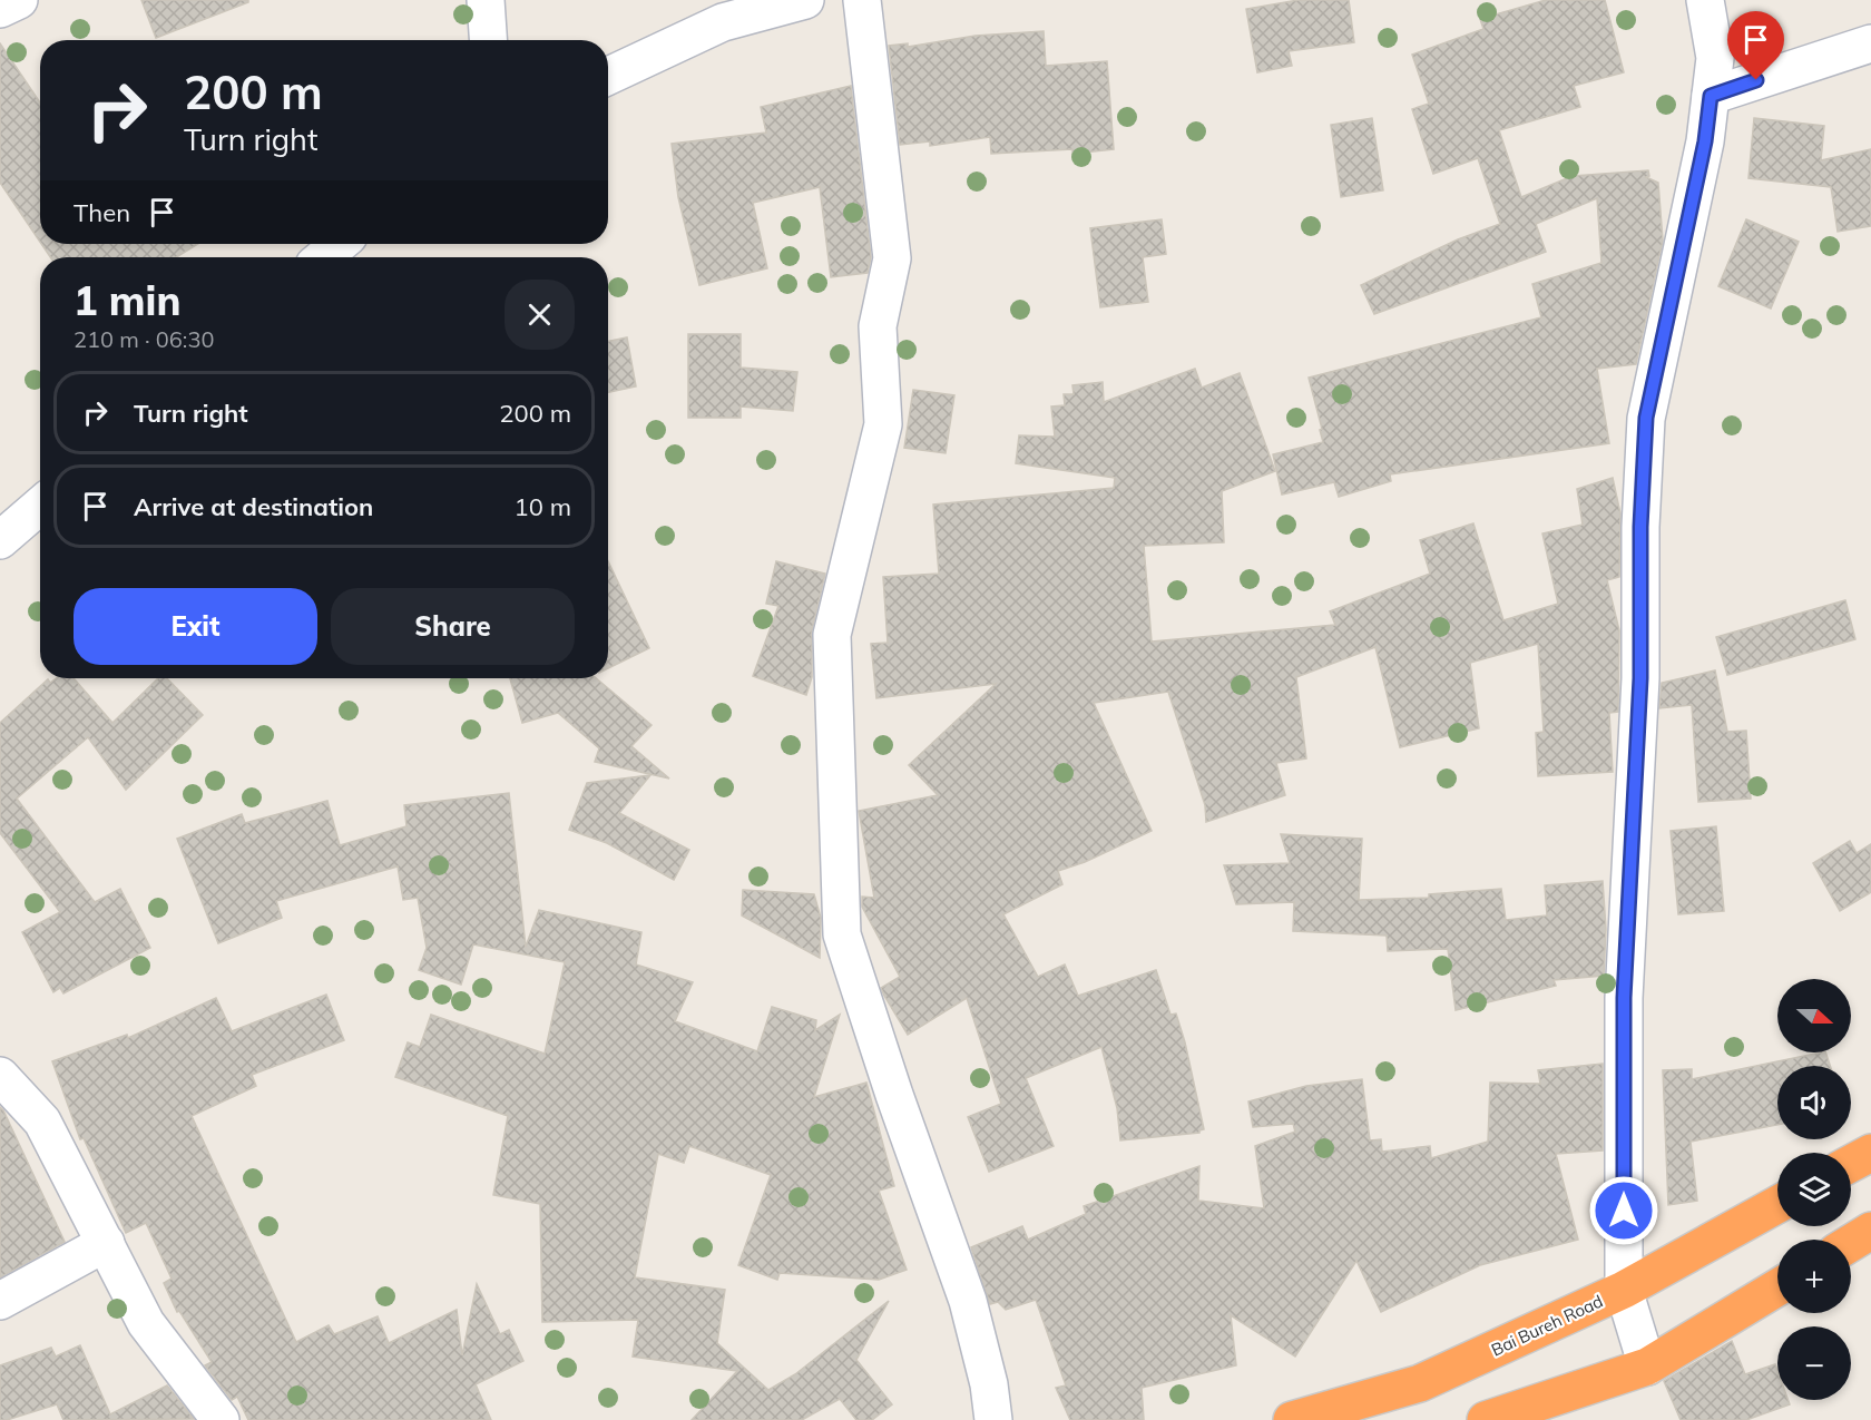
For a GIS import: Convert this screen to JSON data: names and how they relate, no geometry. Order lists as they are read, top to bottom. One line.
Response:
{"streets":{"highway":["Bai Bureh Road"]},"north":"right","page":{"turn":["200 m","Turn right"],"then":"Then","heading":["1 min","210 m · 06:30"],"list":[{"name":"Turn right","value":"200 m"},{"name":"Arrive at destination","value":"10 m"}],"buttons":["Exit","Share"],"map_buttons":["+","−"]}}
